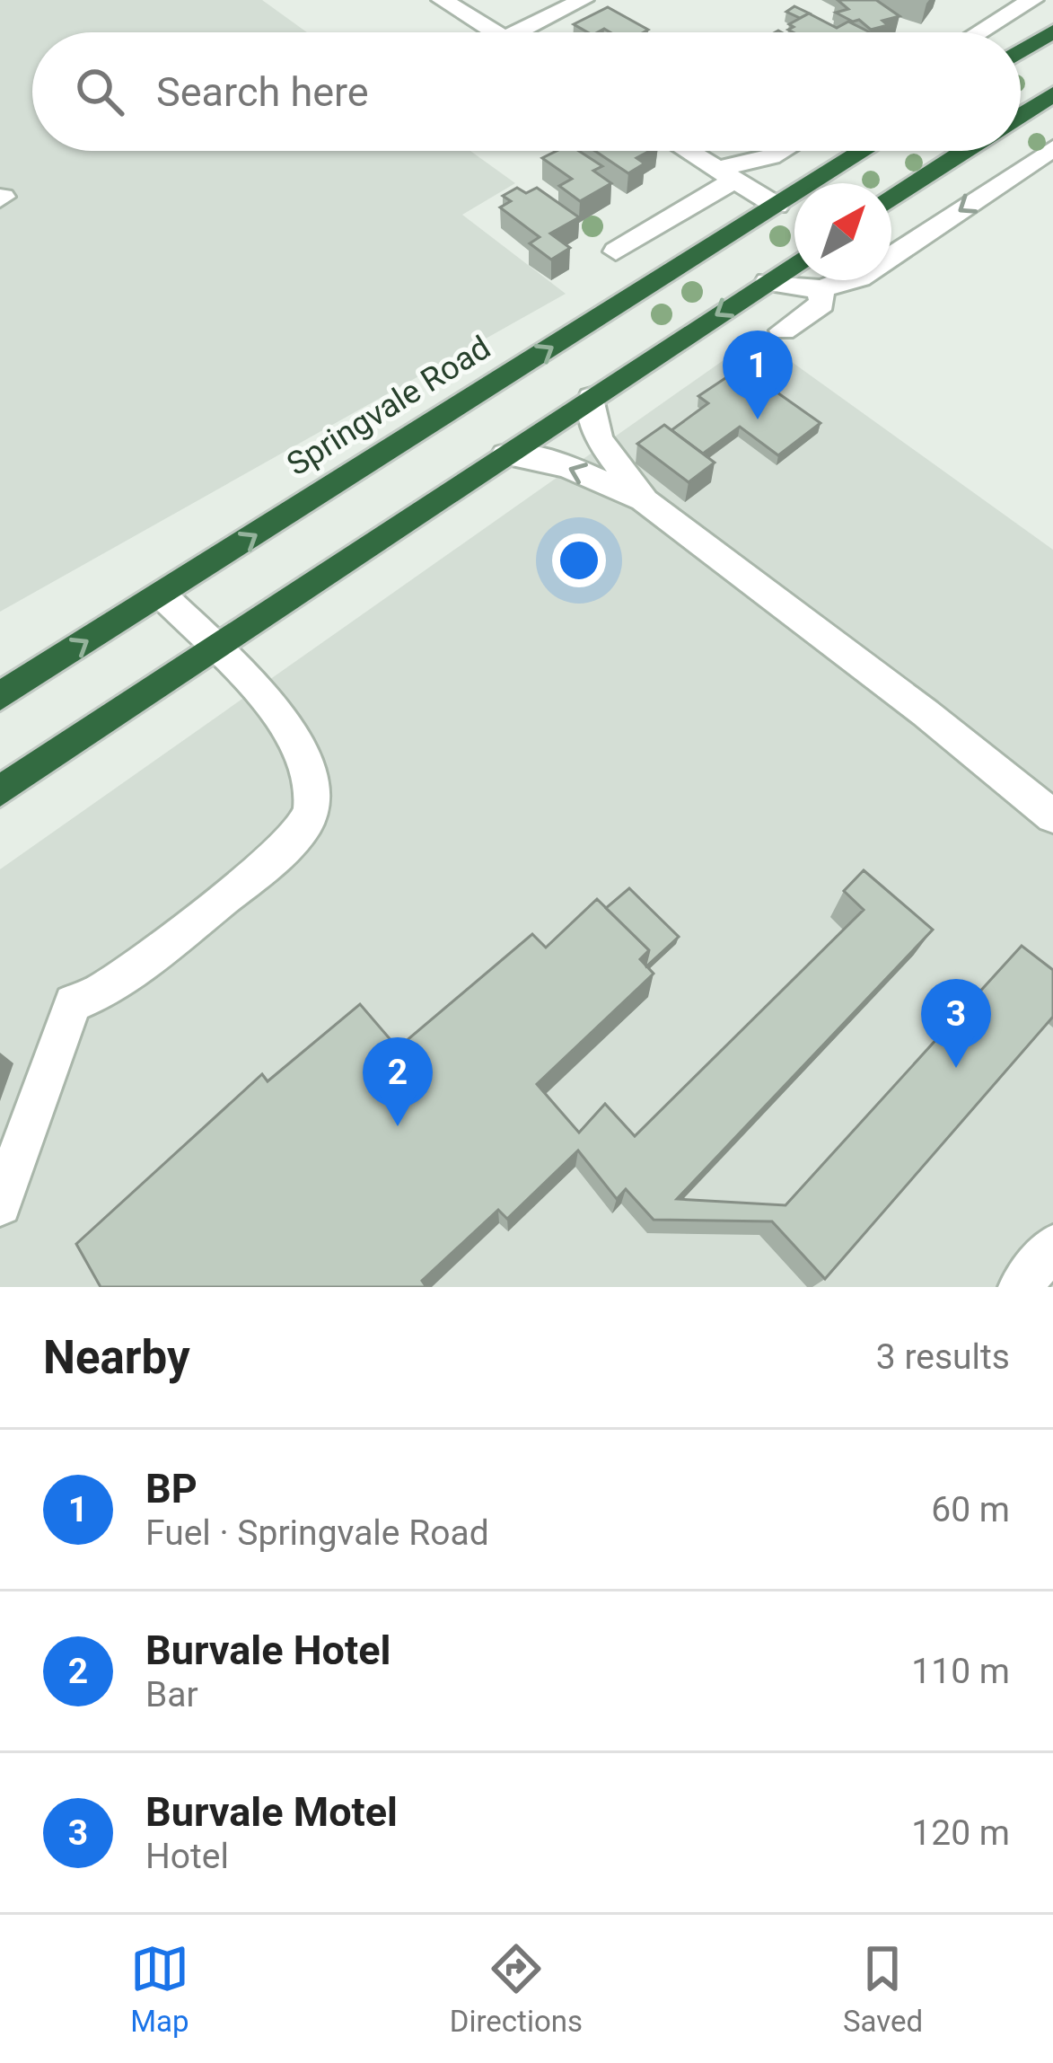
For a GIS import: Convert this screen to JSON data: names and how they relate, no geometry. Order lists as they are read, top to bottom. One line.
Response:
{"streets":{"highway":["Springvale Road"]},"north":"top right","page":{"search":"Search here","pins":["1","3","2"],"heading":["Nearby","3 results"],"list":[{"mark":"1","name":"BP","note":"Fuel · Springvale Road","value":"60 m"},{"mark":"2","name":"Burvale Hotel","note":"Bar","value":"110 m"},{"mark":"3","name":"Burvale Motel","note":"Hotel","value":"120 m"}],"nav":["Map","Directions","Saved"]}}
